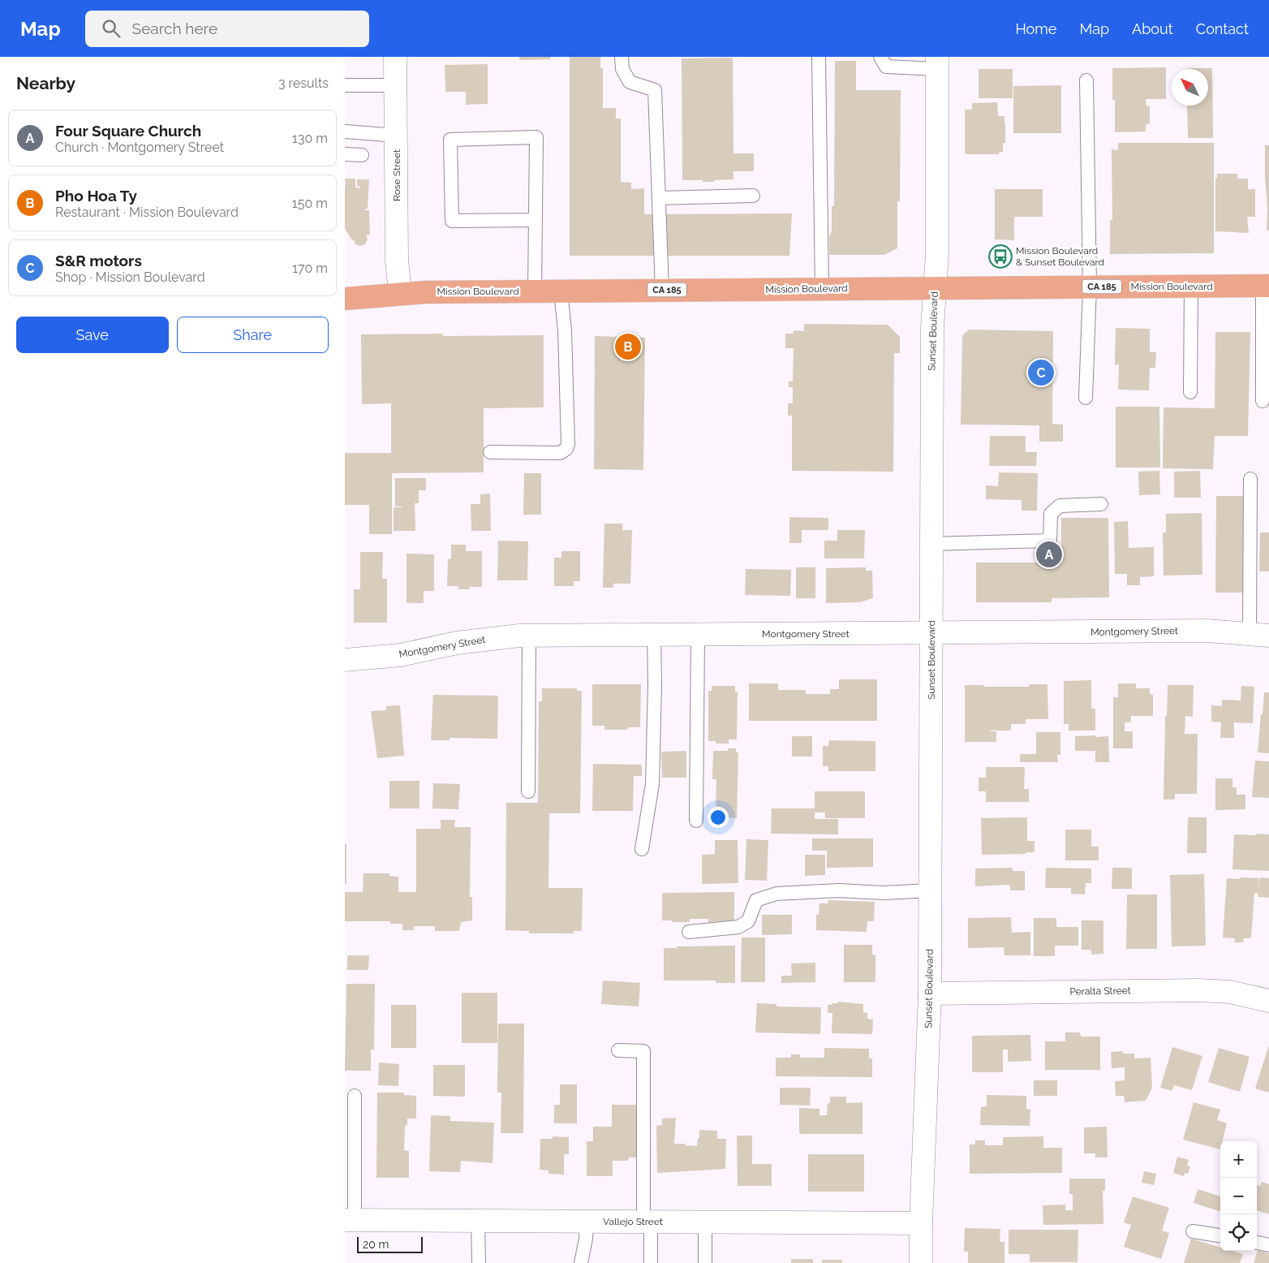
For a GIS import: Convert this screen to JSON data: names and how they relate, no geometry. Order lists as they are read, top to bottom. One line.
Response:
{"streets":{"main road":["CA 185","Mission Boulevard"],"street":["Rose Street","Sunset Boulevard","Montgomery Street","Peralta Street","Vallejo Street"]},"crossings":[["Rose Street","Mission Boulevard"],["Mission Boulevard","Sunset Boulevard"],["Sunset Boulevard","Montgomery Street"],["Sunset Boulevard","Peralta Street"],["Sunset Boulevard","Vallejo Street"]],"places":{"bus stop":["Mission Boulevard & Sunset Boulevard"]},"scale_bar":"20 m","north":"top left","page":{"header":"Map","search":"Search here","nav":["Home","Map","About","Contact"],"heading":["Nearby","3 results"],"list":[{"mark":"A","name":"Four Square Church","note":"Church · Montgomery Street","value":"130 m"},{"mark":"B","name":"Pho Hoa Ty","note":"Restaurant · Mission Boulevard","value":"150 m"},{"mark":"C","name":"S&R motors","note":"Shop · Mission Boulevard","value":"170 m"}],"buttons":["Save","Share"],"pins":["B","C","A"],"map_buttons":["+","−"],"scale":"20 m"}}
